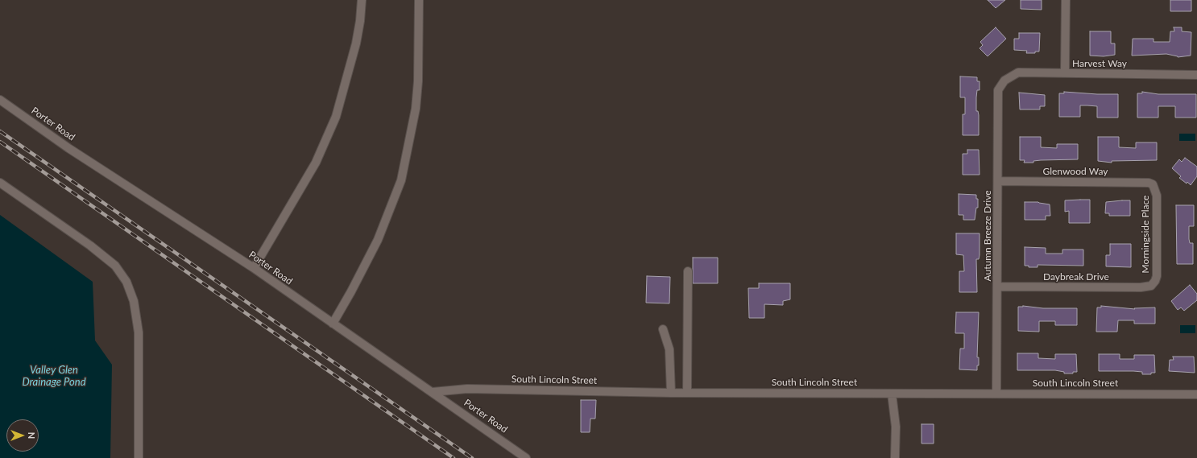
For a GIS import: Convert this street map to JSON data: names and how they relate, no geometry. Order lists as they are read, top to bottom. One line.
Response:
{"streets":{"street":["Harvest Way","Porter Road","Glenwood Way","Morningside Place","Autumn Breeze Drive","Daybreak Drive","South Lincoln Street"]},"crossings":[["Harvest Way","Autumn Breeze Drive"],["Porter Road","South Lincoln Street"],["Glenwood Way","Morningside Place"],["Glenwood Way","Autumn Breeze Drive"],["Morningside Place","Daybreak Drive"],["Autumn Breeze Drive","Daybreak Drive"],["Autumn Breeze Drive","South Lincoln Street"]],"water":["Valley Glen Drainage Pond"],"north":"right"}
